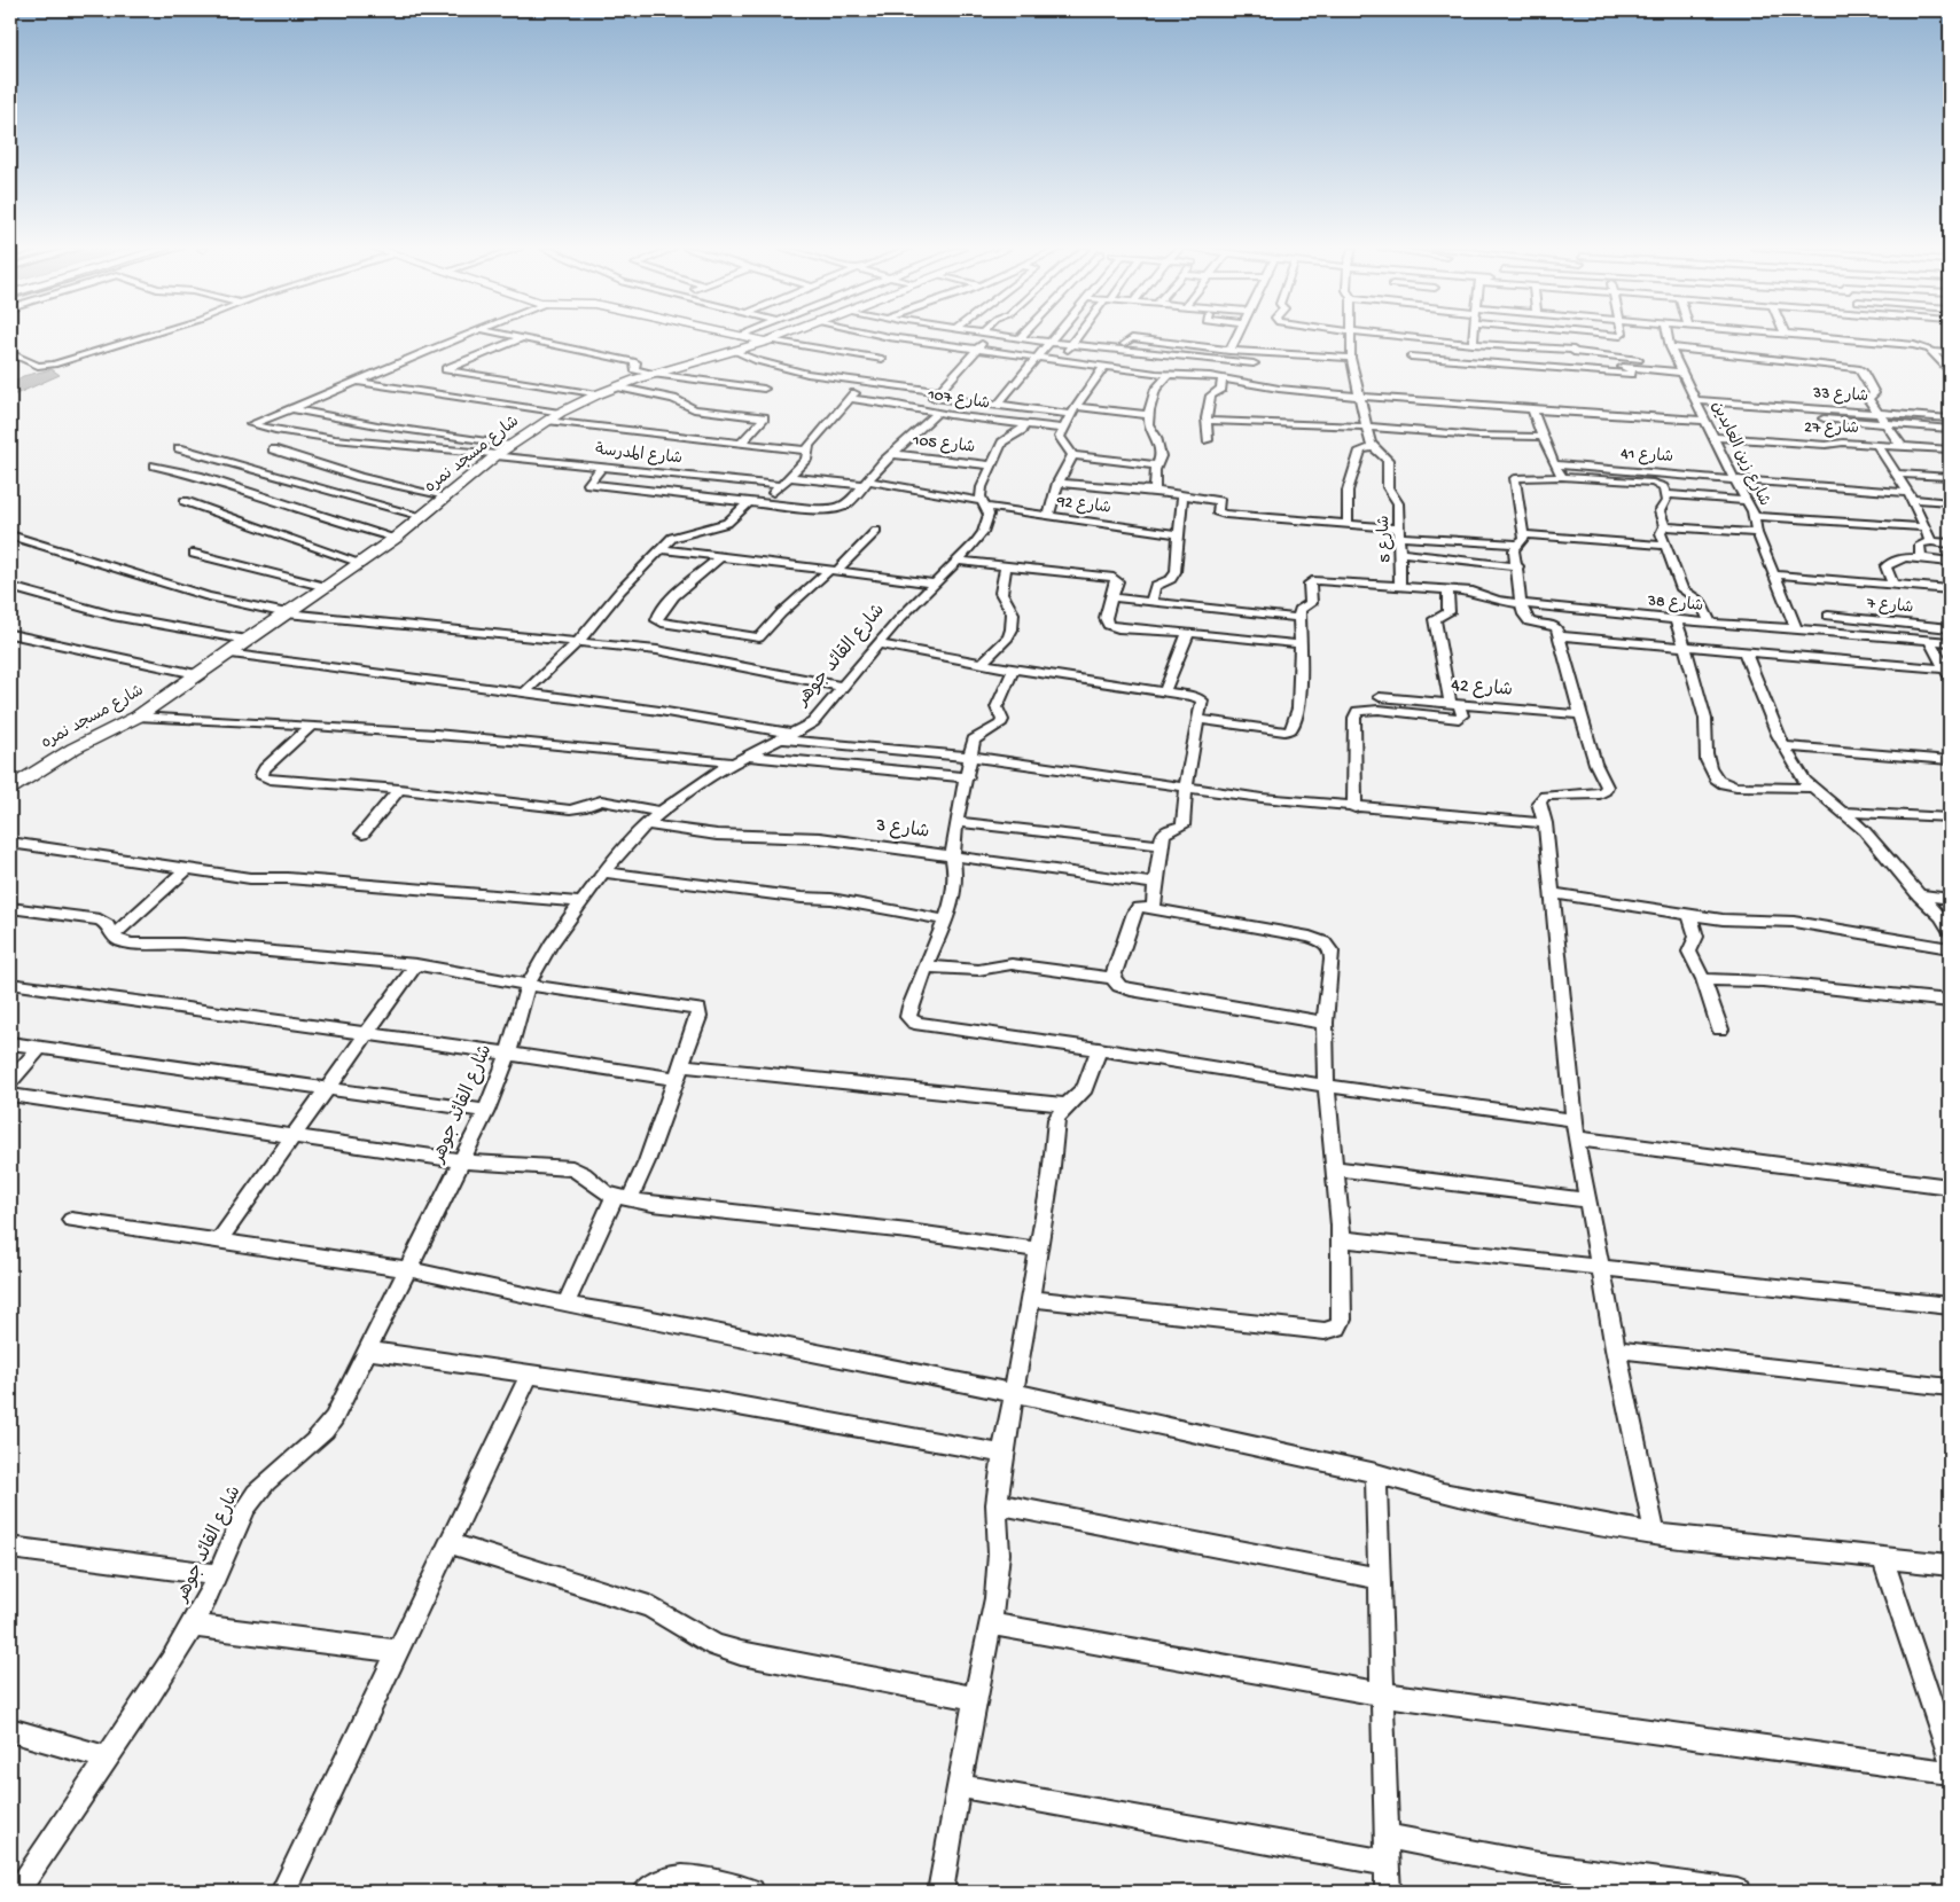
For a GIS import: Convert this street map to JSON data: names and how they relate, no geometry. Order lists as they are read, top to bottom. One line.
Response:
{"streets":{"street":["شارع 33","شارع 107","شارع 27","شارع 105","شارع زين العابدين","شارع مسجد نمره","شارع المدرسة","شارع 41","شارع 92","شارع 5","شارع 38","شارع 7","شارع القائد جوهر","شارع 42","شارع 3"]},"crossings":[["شارع 33","شارع زين العابدين"],["شارع 107","شارع القائد جوهر"],["شارع 27","شارع زين العابدين"],["شارع 105","شارع القائد جوهر"],["شارع زين العابدين","شارع 41"],["شارع زين العابدين","شارع 38"],["شارع مسجد نمره","شارع المدرسة"],["شارع 92","شارع القائد جوهر"],["شارع 5","شارع 38"],["شارع القائد جوهر","شارع 3"]]}
